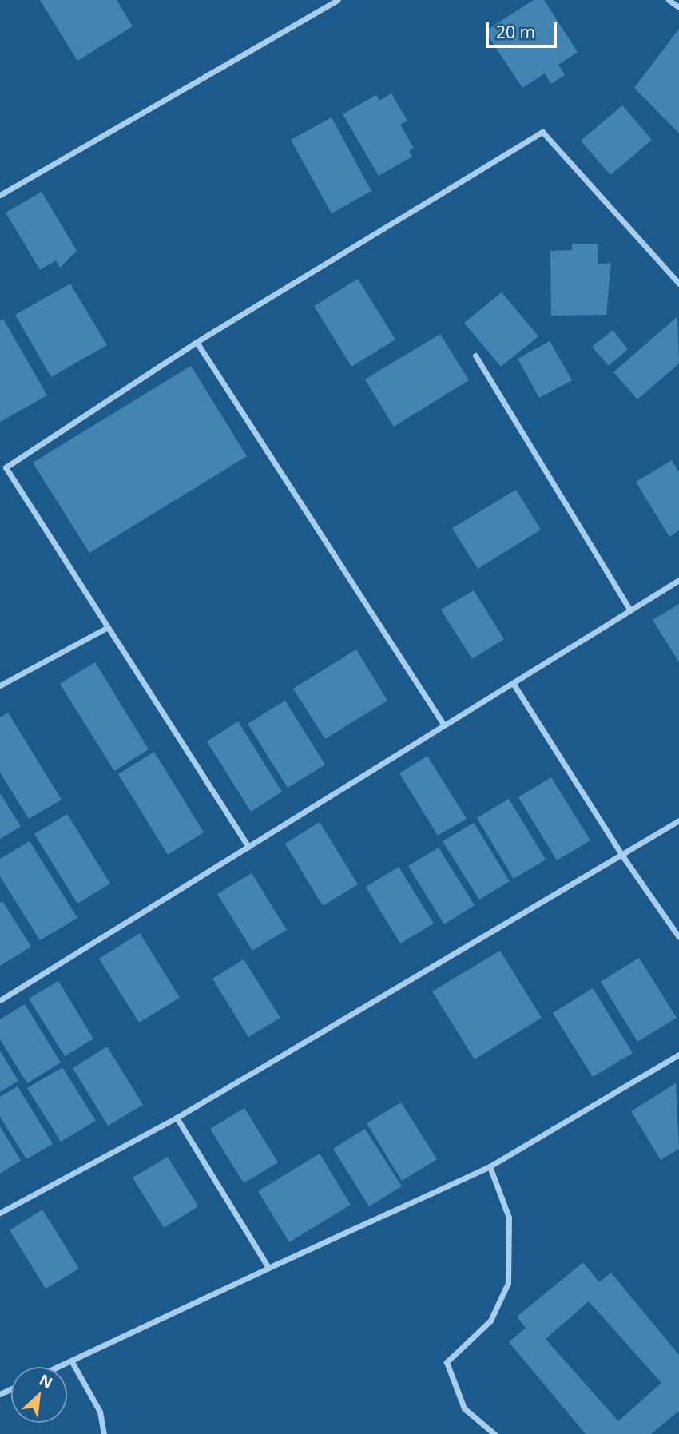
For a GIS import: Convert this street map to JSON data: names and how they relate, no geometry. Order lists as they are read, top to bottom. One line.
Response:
{"scale_bar":"20 m","north":"top right"}
